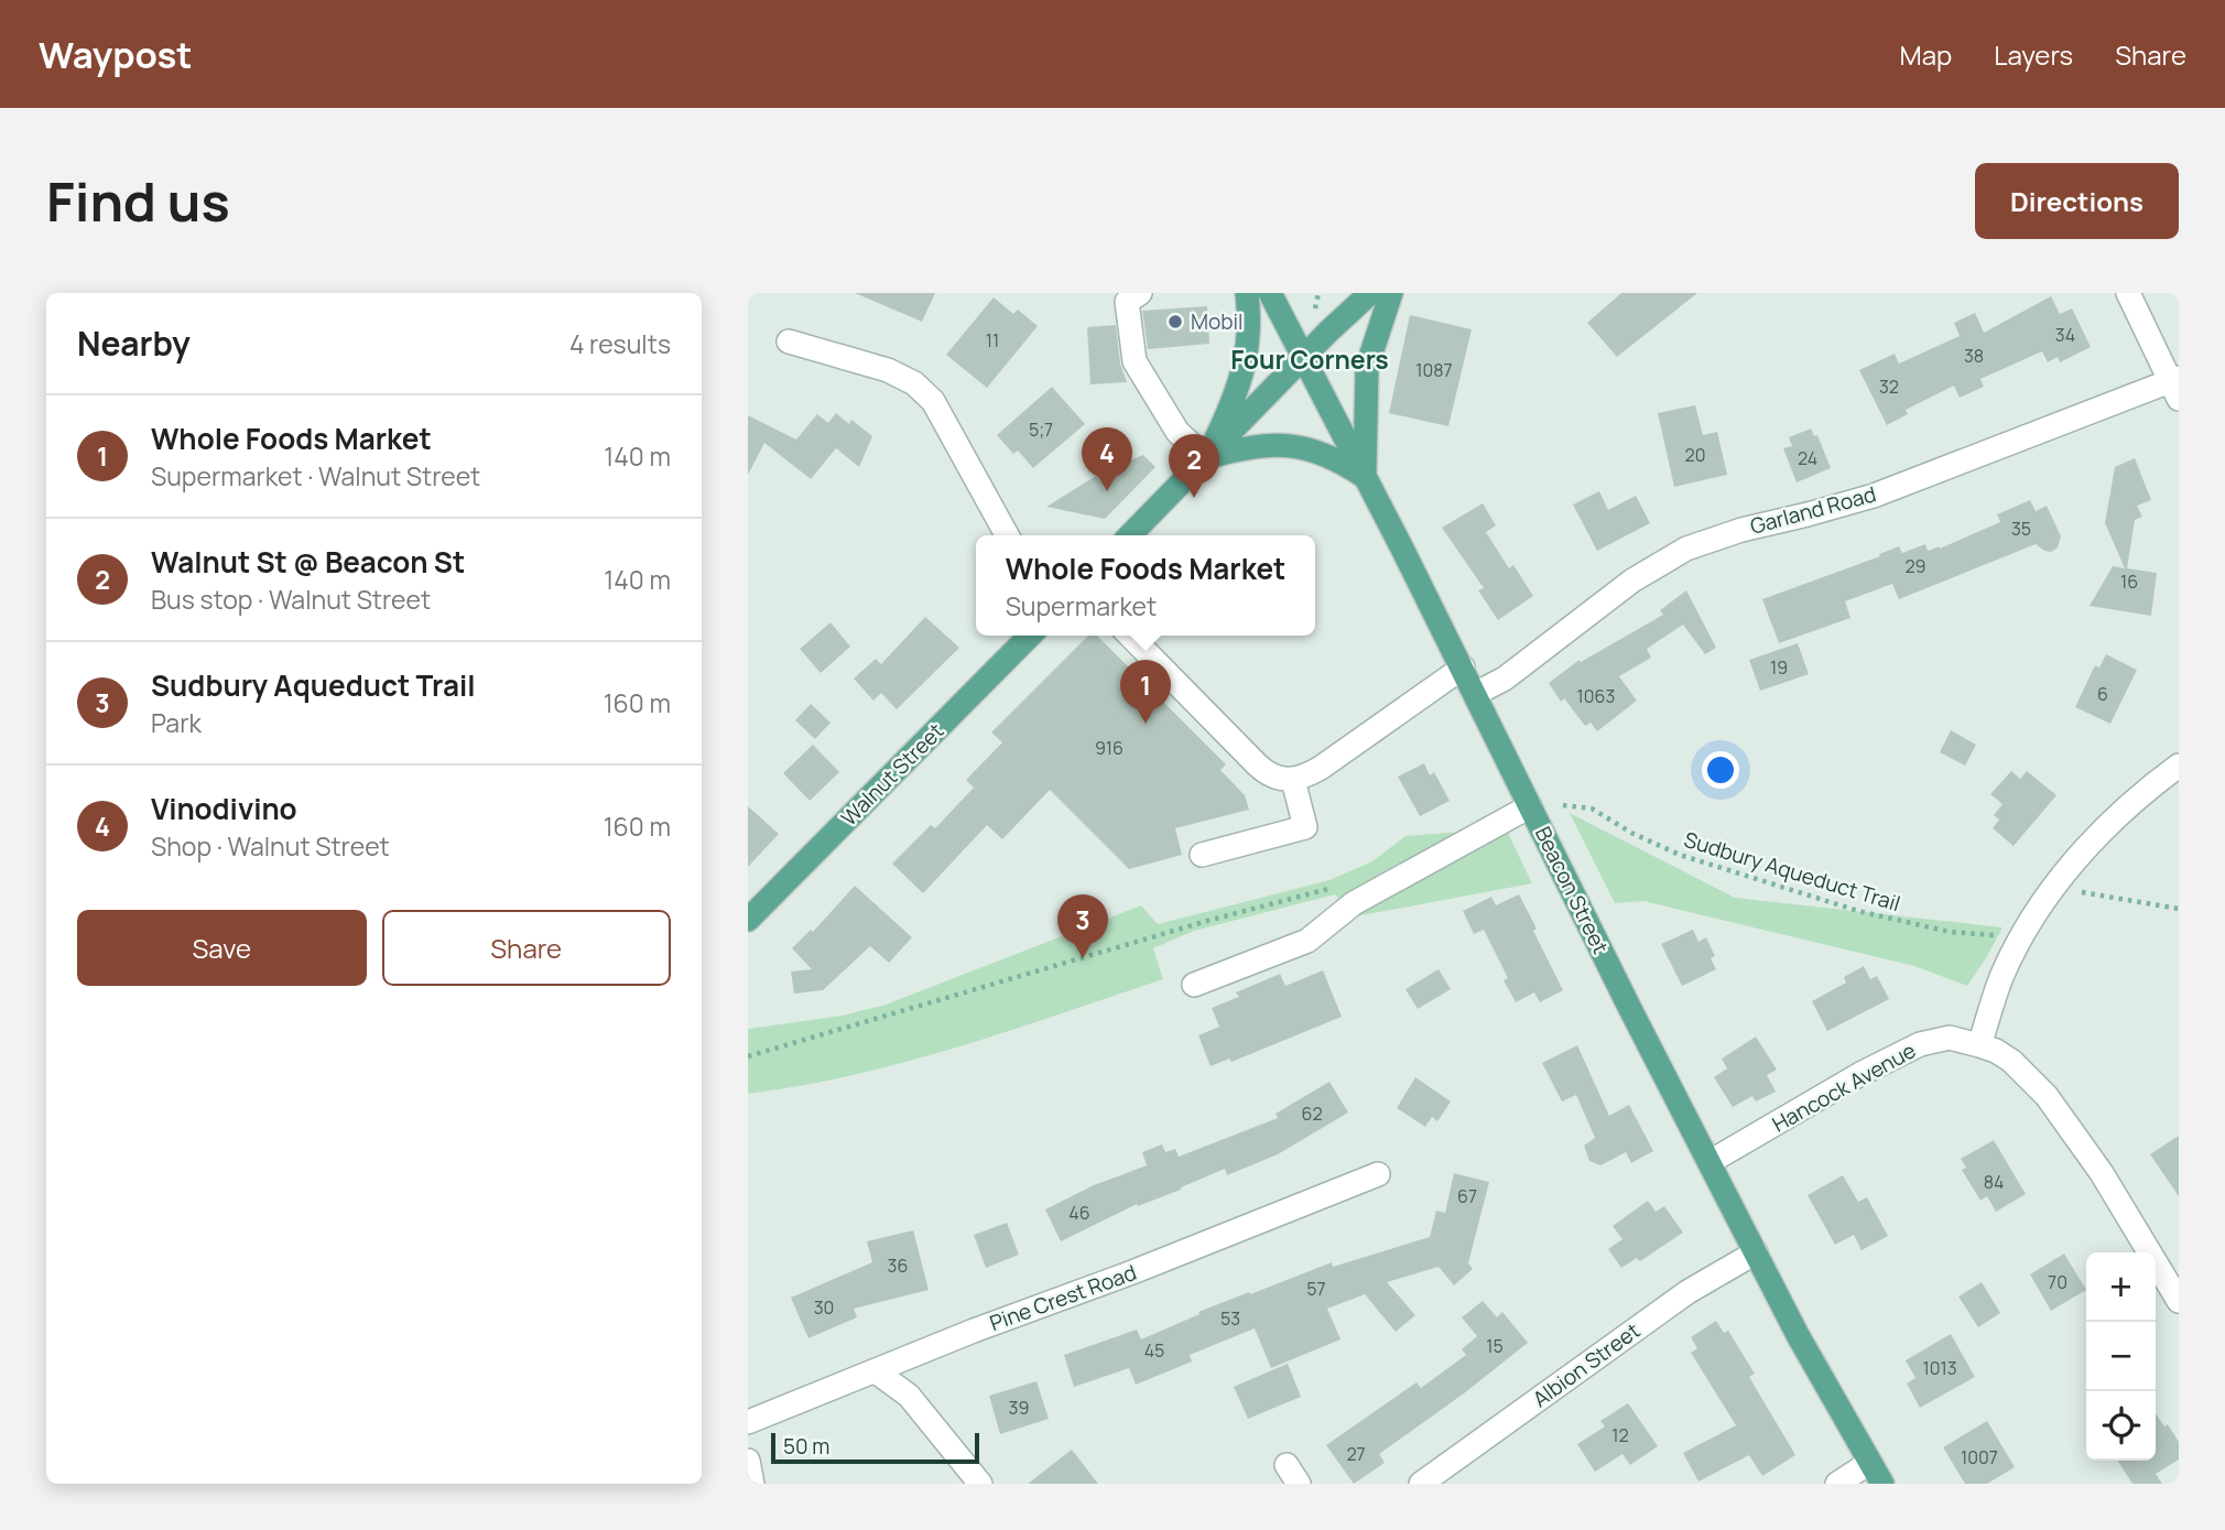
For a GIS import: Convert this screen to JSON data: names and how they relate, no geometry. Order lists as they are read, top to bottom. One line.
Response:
{"streets":{"main road":["Walnut Street","Beacon Street"],"street":["Garland Road","Hancock Avenue","Pine Crest Road","Albion Street"],"path":["Sudbury Aqueduct Trail"]},"crossings":[["Garland Road","Beacon Street"],["Beacon Street","Hancock Avenue"],["Beacon Street","Albion Street"]],"districts":["Four Corners"],"places":["Mobil"],"house_numbers":["34","11","38","1087","32","5;7","20","24","35","29","16","19","6","1063","916","62","84","67","46","36","70","57","30","53","15","45","1013","39","12","27","1007"],"scale_bar":"50 m","page":{"header":"Waypost","nav":["Map","Layers","Share"],"buttons":["Directions",["Save","Share"]],"title":"Find us","heading":["Nearby","4 results"],"list":[{"mark":"1","name":"Whole Foods Market","note":"Supermarket · Walnut Street","value":"140 m"},{"mark":"2","name":"Walnut St @ Beacon St","note":"Bus stop · Walnut Street","value":"140 m"},{"mark":"3","name":"Sudbury Aqueduct Trail","note":"Park","value":"160 m"},{"mark":"4","name":"Vinodivino","note":"Shop · Walnut Street","value":"160 m"}],"pins":["4","2","1","3"],"popup":["Whole Foods Market","Supermarket"],"map_buttons":["+","−"],"scale":"50 m"}}
